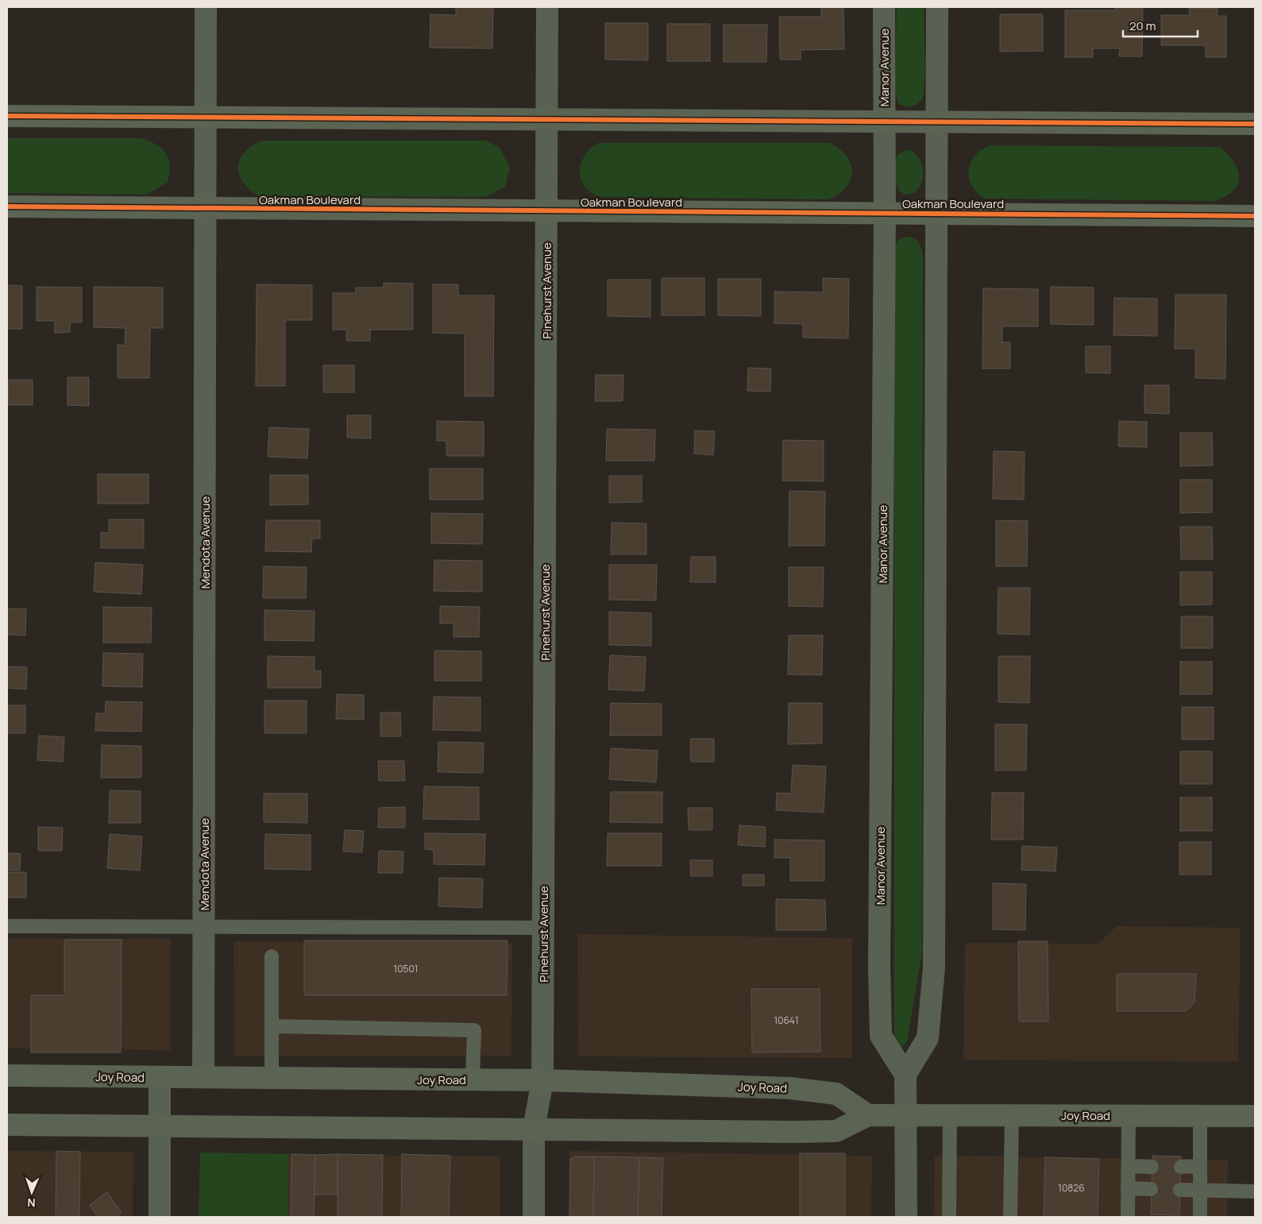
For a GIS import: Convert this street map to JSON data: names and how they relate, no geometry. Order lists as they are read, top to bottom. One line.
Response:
{"streets":{"street":["Manor Avenue","Oakman Boulevard","Pinehurst Avenue","Mendota Avenue","Joy Road"]},"crossings":[["Manor Avenue","Oakman Boulevard"],["Oakman Boulevard","Pinehurst Avenue"],["Oakman Boulevard","Mendota Avenue"],["Pinehurst Avenue","Joy Road"],["Mendota Avenue","Joy Road"]],"house_numbers":["10501","10641","10826"],"scale_bar":"20 m","north":"bottom"}
